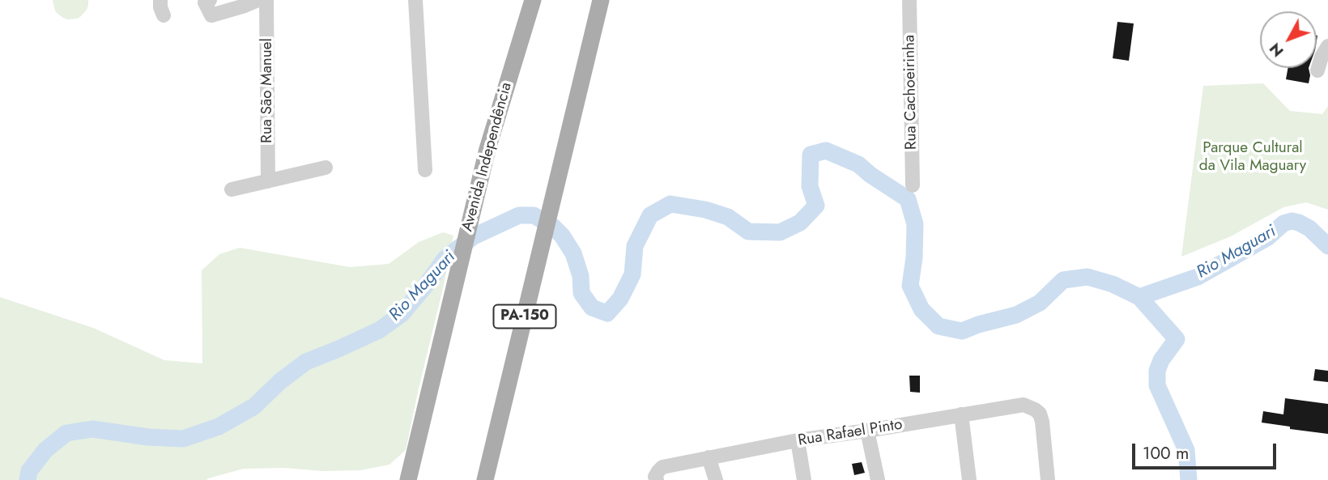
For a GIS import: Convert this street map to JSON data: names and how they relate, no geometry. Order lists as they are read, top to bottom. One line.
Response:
{"streets":{"main road":["Avenida Independência","PA-150"],"street":["Rua São Manuel","Rua Cachoeirinha","Rua Rafael Pinto"]},"water":["Rio Maguari"],"parks":["Parque Cultural da Vila Maguary"],"scale_bar":"100 m","north":"bottom left"}
